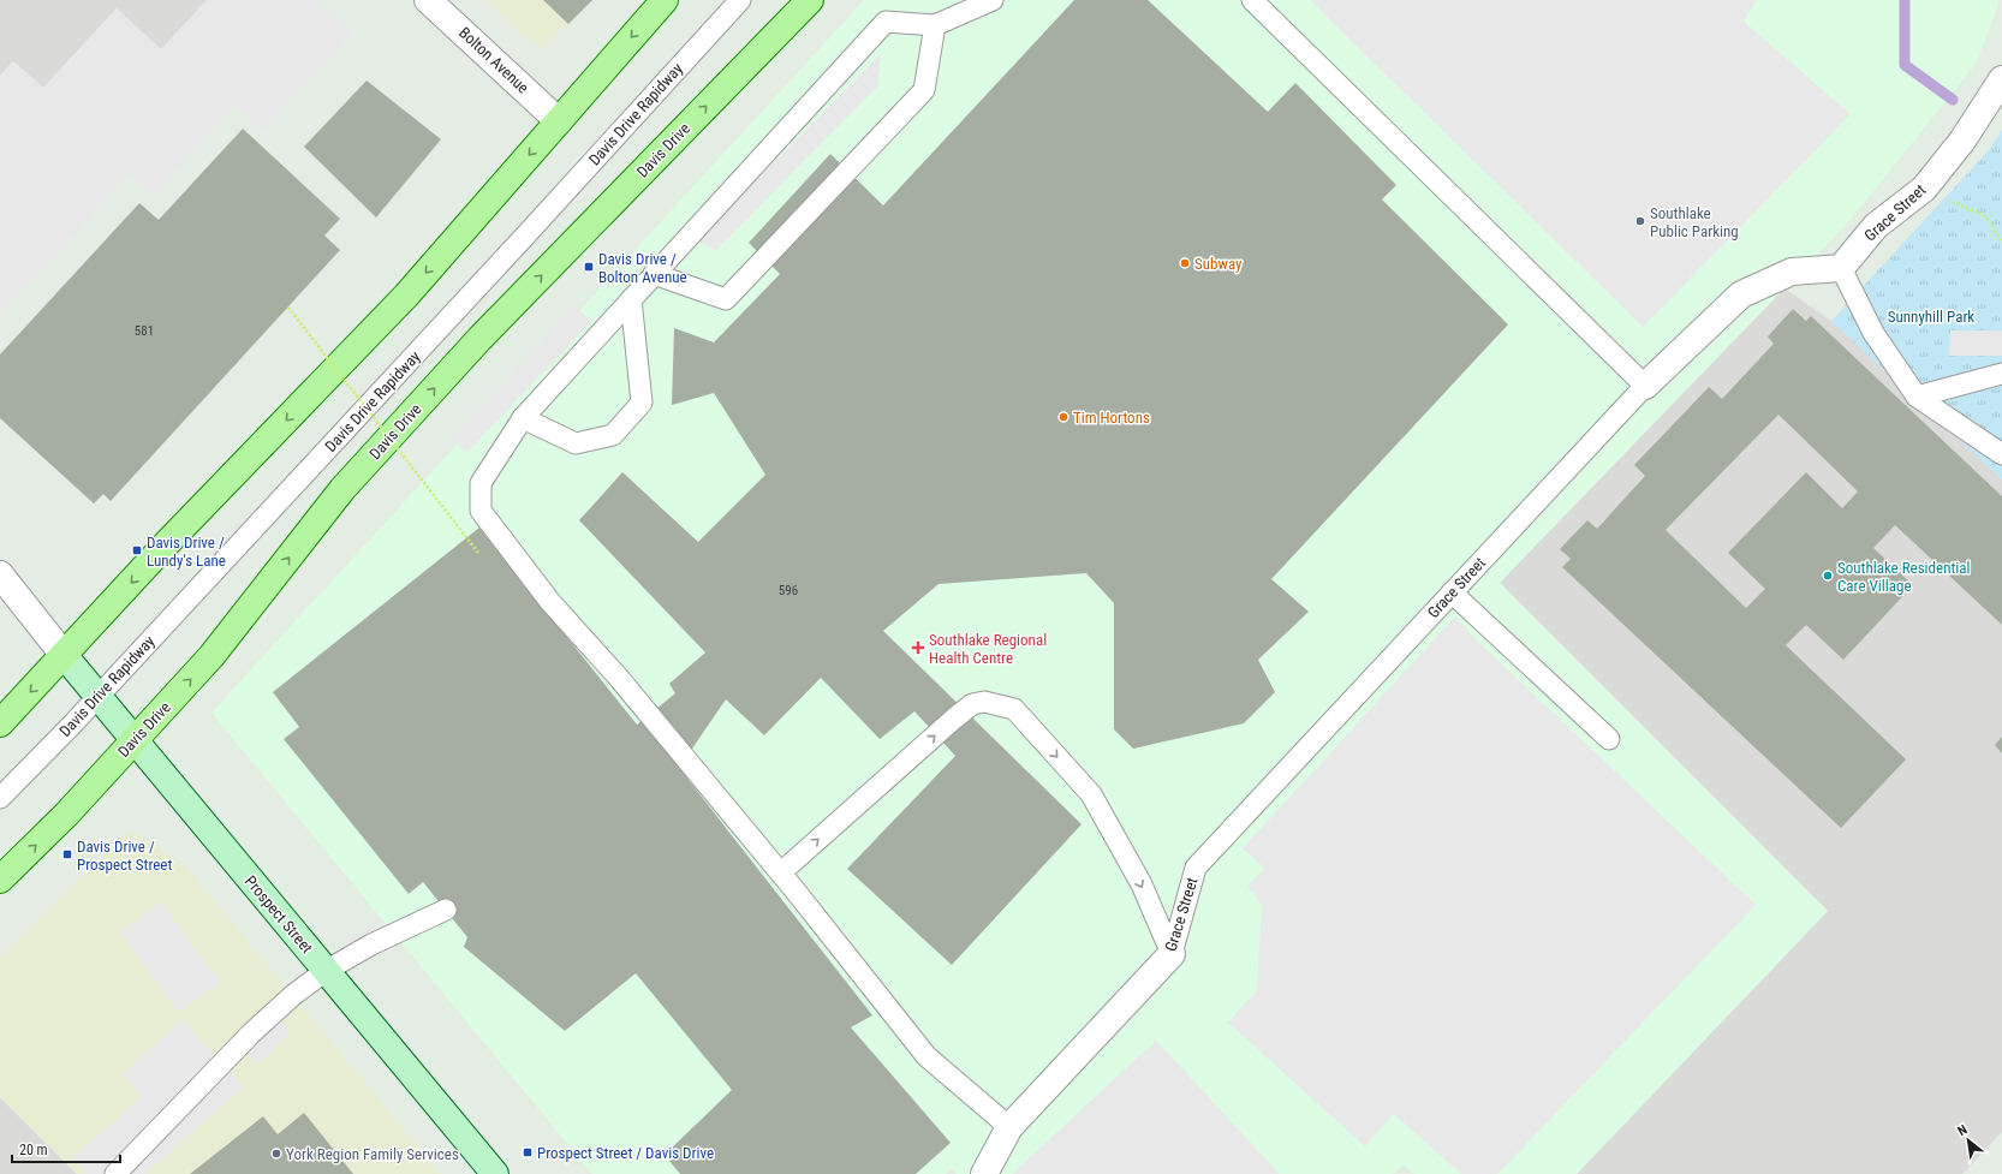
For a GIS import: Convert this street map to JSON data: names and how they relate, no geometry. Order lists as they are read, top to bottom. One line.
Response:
{"streets":{"main road":["Davis Drive","Prospect Street"],"street":["Bolton Avenue","Grace Street"],"lane":["Davis Drive Rapidway"]},"crossings":[["Davis Drive Rapidway","Prospect Street"],["Davis Drive","Prospect Street"]],"parks":["Sunnyhill Park"],"places":{"other":["Southlake Public Parking","Subway","Tim Hortons","Southlake Residential Care Village","York Region Family Services"],"transit":["Davis Drive / Bolton Avenue","Davis Drive / Lundy's Lane","Davis Drive / Prospect Street","Prospect Street / Davis Drive"],"health":["Southlake Regional Health Centre"]},"house_numbers":["581","596"],"scale_bar":"20 m","north":"top left"}
